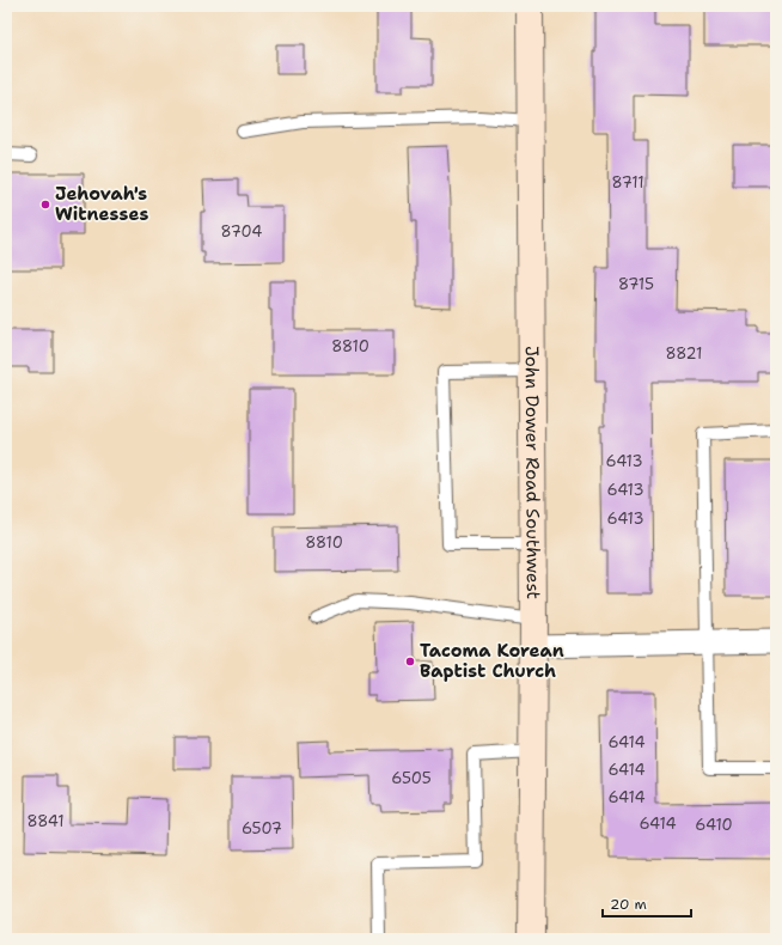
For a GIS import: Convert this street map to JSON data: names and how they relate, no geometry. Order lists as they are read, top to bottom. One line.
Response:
{"streets":{"street":["John Dower Road Southwest"]},"places":["Jehovah's Witnesses","Tacoma Korean Baptist Church"],"house_numbers":["8711","8704","8715","8810","8821","6413","6413","6413","8810","6414","6414","6505","6414","8841","6414","6410","6507"],"scale_bar":"20 m"}
